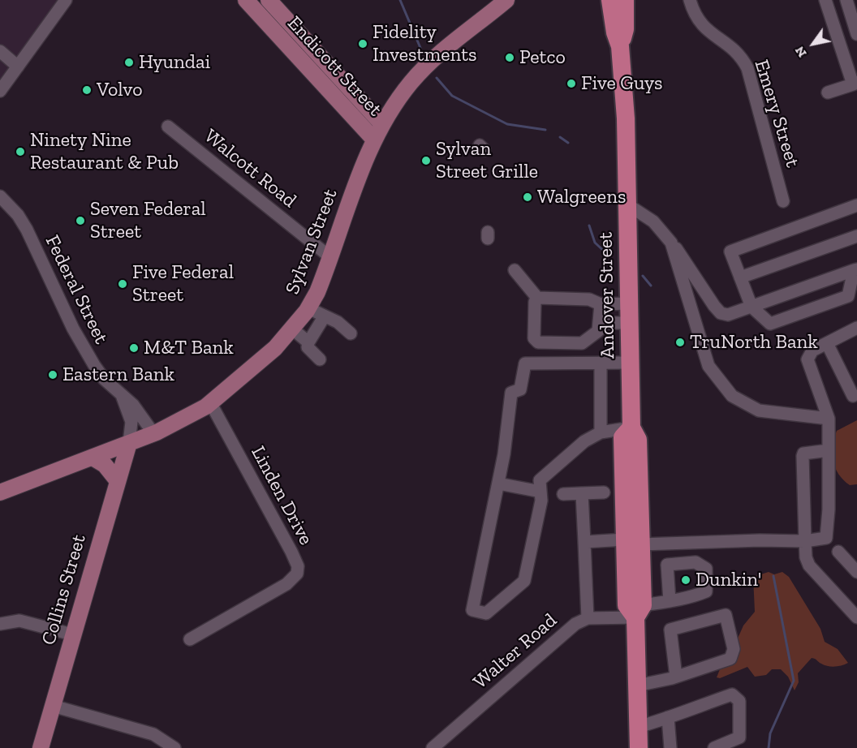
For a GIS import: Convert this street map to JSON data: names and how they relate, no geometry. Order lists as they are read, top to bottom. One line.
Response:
{"streets":{"highway":["Andover Street"],"main road":["Endicott Street","Sylvan Street","Collins Street"],"street":["Emery Street","Walcott Road","Federal Street","Linden Drive","Walter Road"]},"crossings":[["Endicott Street","Sylvan Street"],["Walcott Road","Sylvan Street"],["Sylvan Street","Federal Street"],["Sylvan Street","Linden Drive"],["Sylvan Street","Collins Street"],["Federal Street","Collins Street"],["Andover Street","Walter Road"]],"places":["Fidelity Investments","Petco","Hyundai","Five Guys","Volvo","Ninety Nine Restaurant & Pub","Sylvan Street Grille","Walgreens","Seven Federal Street","Five Federal Street","TruNorth Bank","M&T Bank","Eastern Bank","Dunkin'"],"north":"bottom left"}
